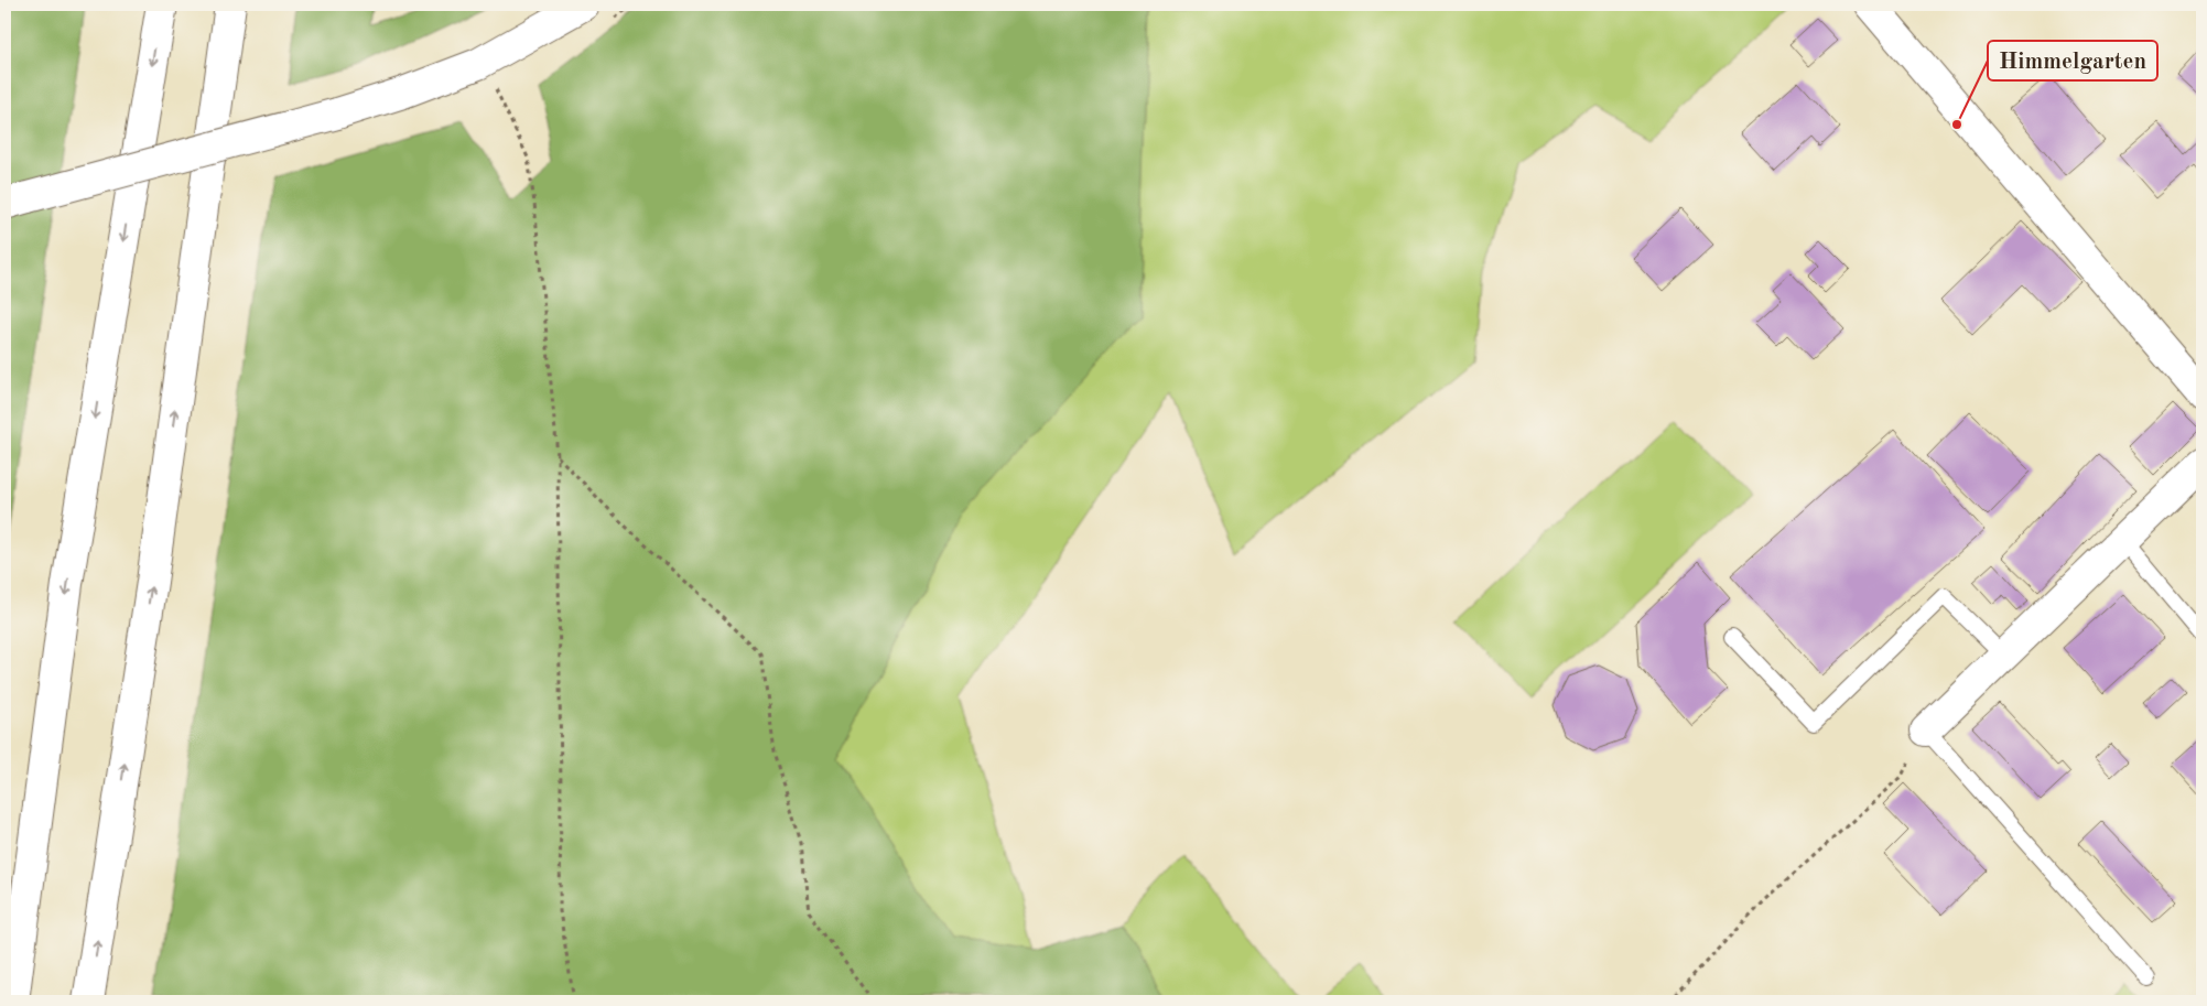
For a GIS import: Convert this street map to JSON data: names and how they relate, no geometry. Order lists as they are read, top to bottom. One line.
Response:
{"places":["Himmelgarten"]}
